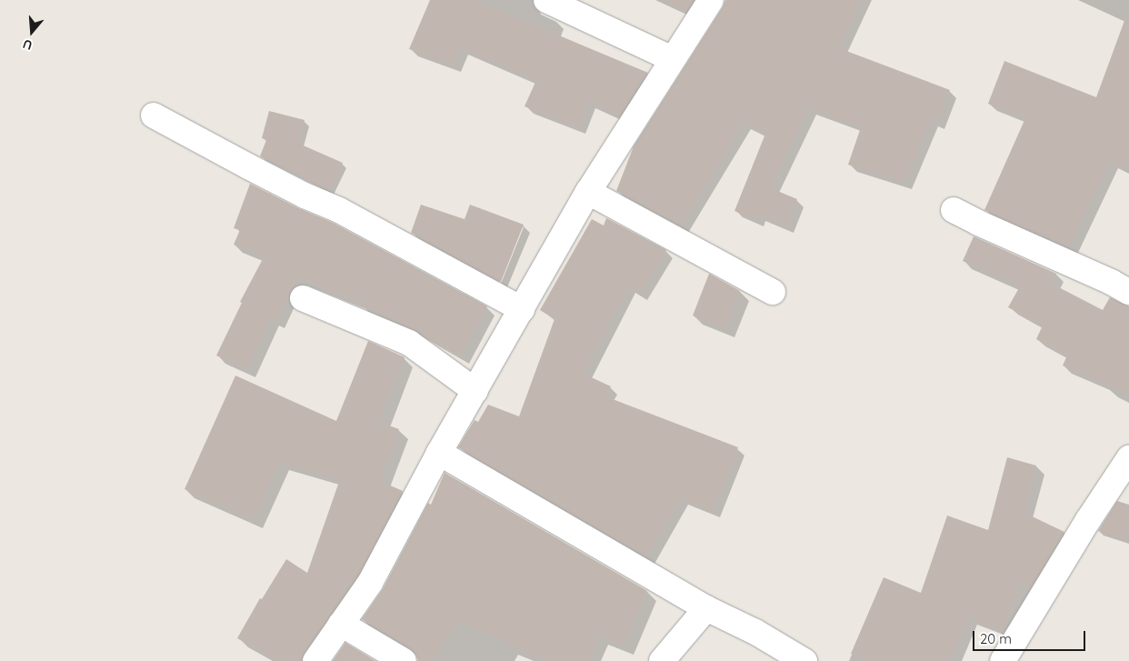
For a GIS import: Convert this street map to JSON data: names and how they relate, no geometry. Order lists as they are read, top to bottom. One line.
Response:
{"scale_bar":"20 m","north":"bottom"}
